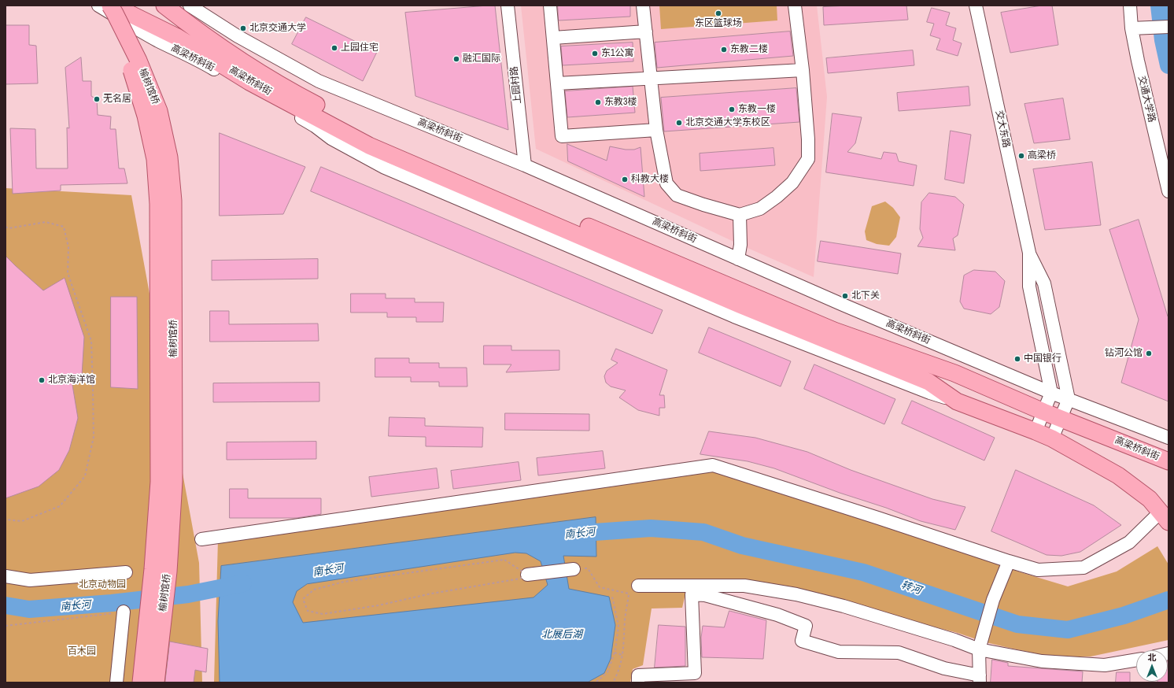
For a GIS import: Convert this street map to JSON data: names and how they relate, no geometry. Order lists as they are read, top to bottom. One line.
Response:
{"streets":{"main road":["高梁桥斜街","高粱桥斜街","榆树馆桥"],"street":["上园村路","交通大学路","交大东路"]},"crossings":[["高梁桥斜街","高粱桥斜街"],["高梁桥斜街","上园村路"],["高梁桥斜街","榆树馆桥"],["高梁桥斜街","交大东路"]],"water":["南长河","转河","北展后湖"],"parks":["北京动物园","百木园"],"places":["东区篮球场","北京交通大学","上园住宅","东教二楼","东1公寓","融汇国际","无名居","东教3楼","东教一楼","北京交通大学东校区","高梁桥","科教大楼","北下关","钻河公馆","中国银行","北京海洋馆"],"north":"top"}
